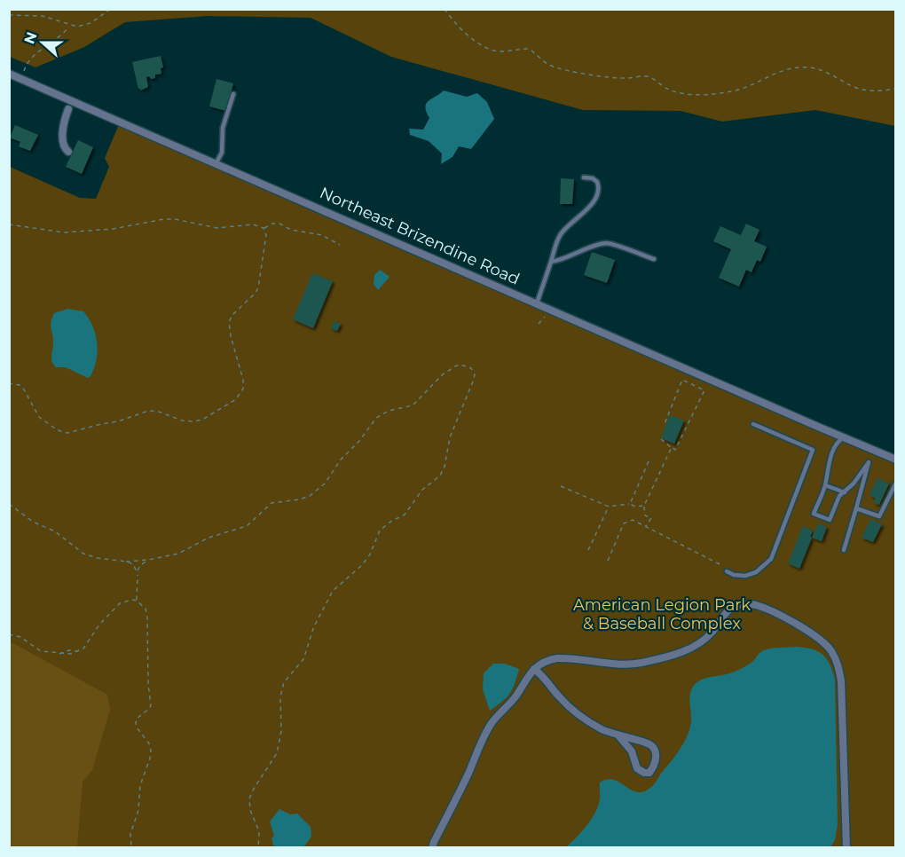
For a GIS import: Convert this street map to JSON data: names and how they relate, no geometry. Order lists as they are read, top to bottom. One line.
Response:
{"streets":{"street":["Northeast Brizendine Road"]},"parks":["American Legion Park & Baseball Complex"],"north":"left"}
